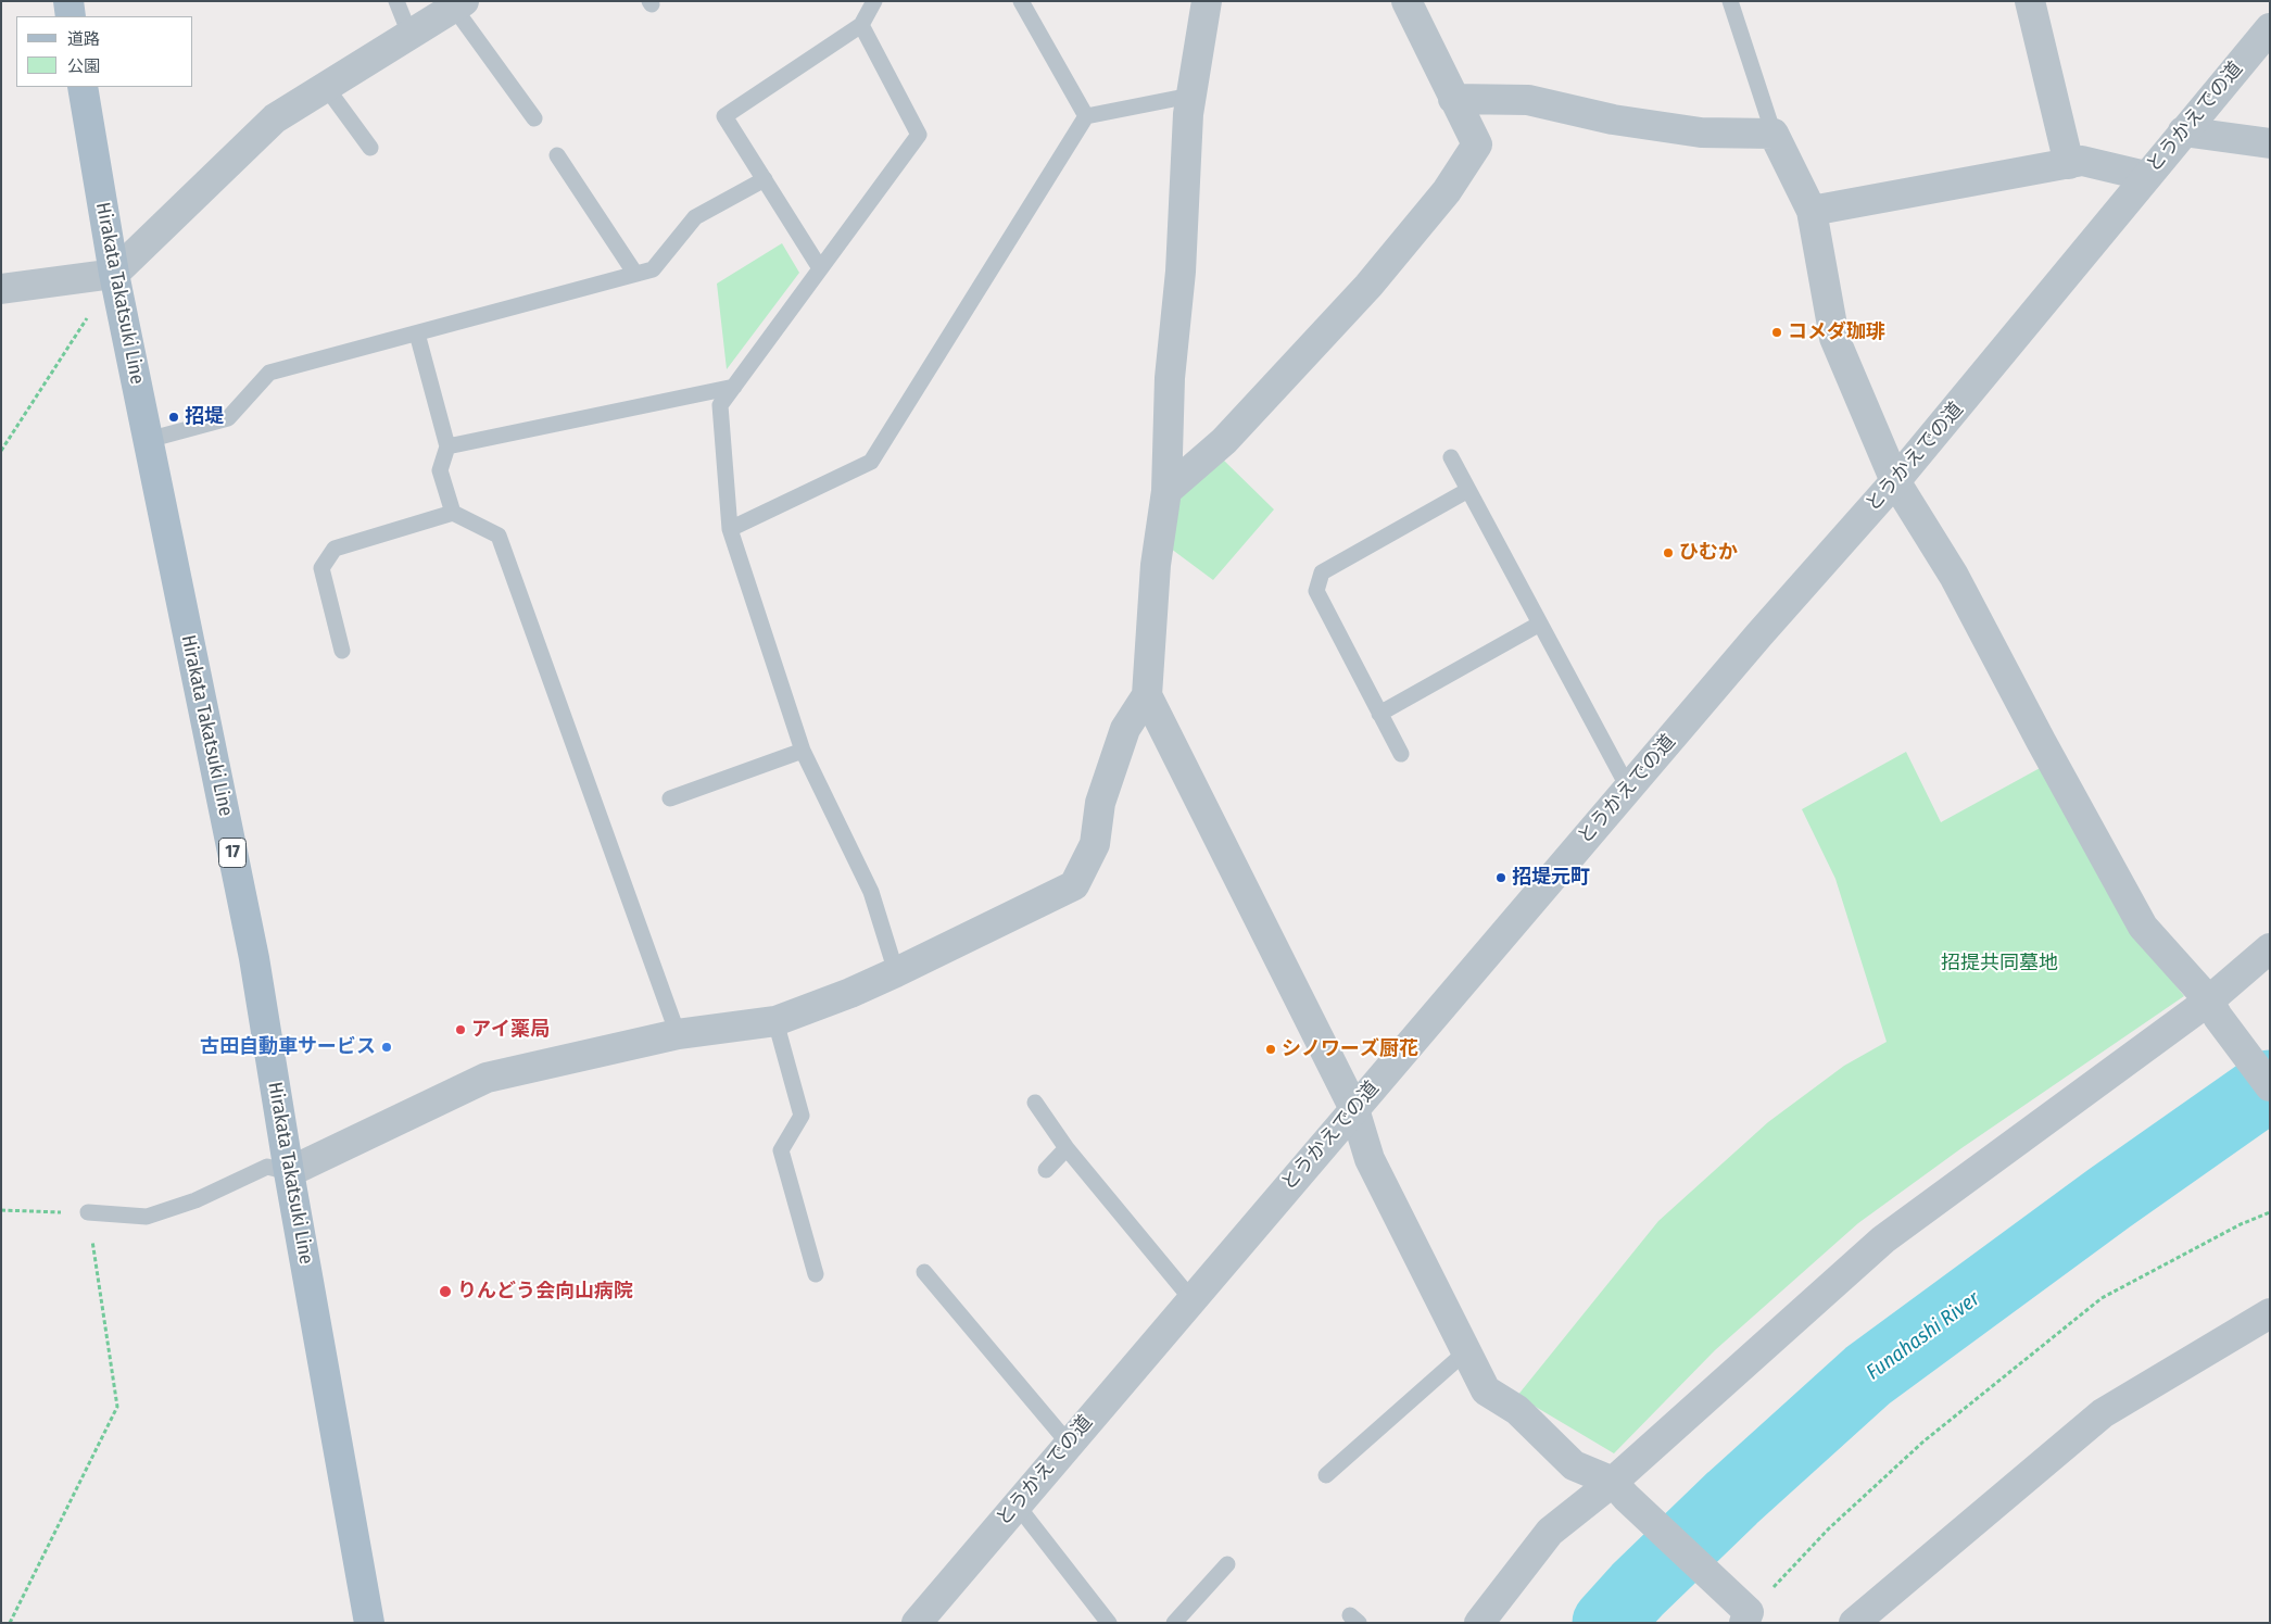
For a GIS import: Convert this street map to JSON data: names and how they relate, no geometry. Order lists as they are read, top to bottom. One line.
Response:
{"streets":{"main road":["Hirakata Takatsuki Line","17"],"street":["とうかえでの道"]},"water":["Funahashi River"],"parks":["招提共同墓地"],"places":["コメダ珈琲","招堤","ひむか","招堤元町","アイ薬局","古田自動車サービス","シノワーズ厨花","りんどう会向山病院"],"legend":["道路","公園"]}
